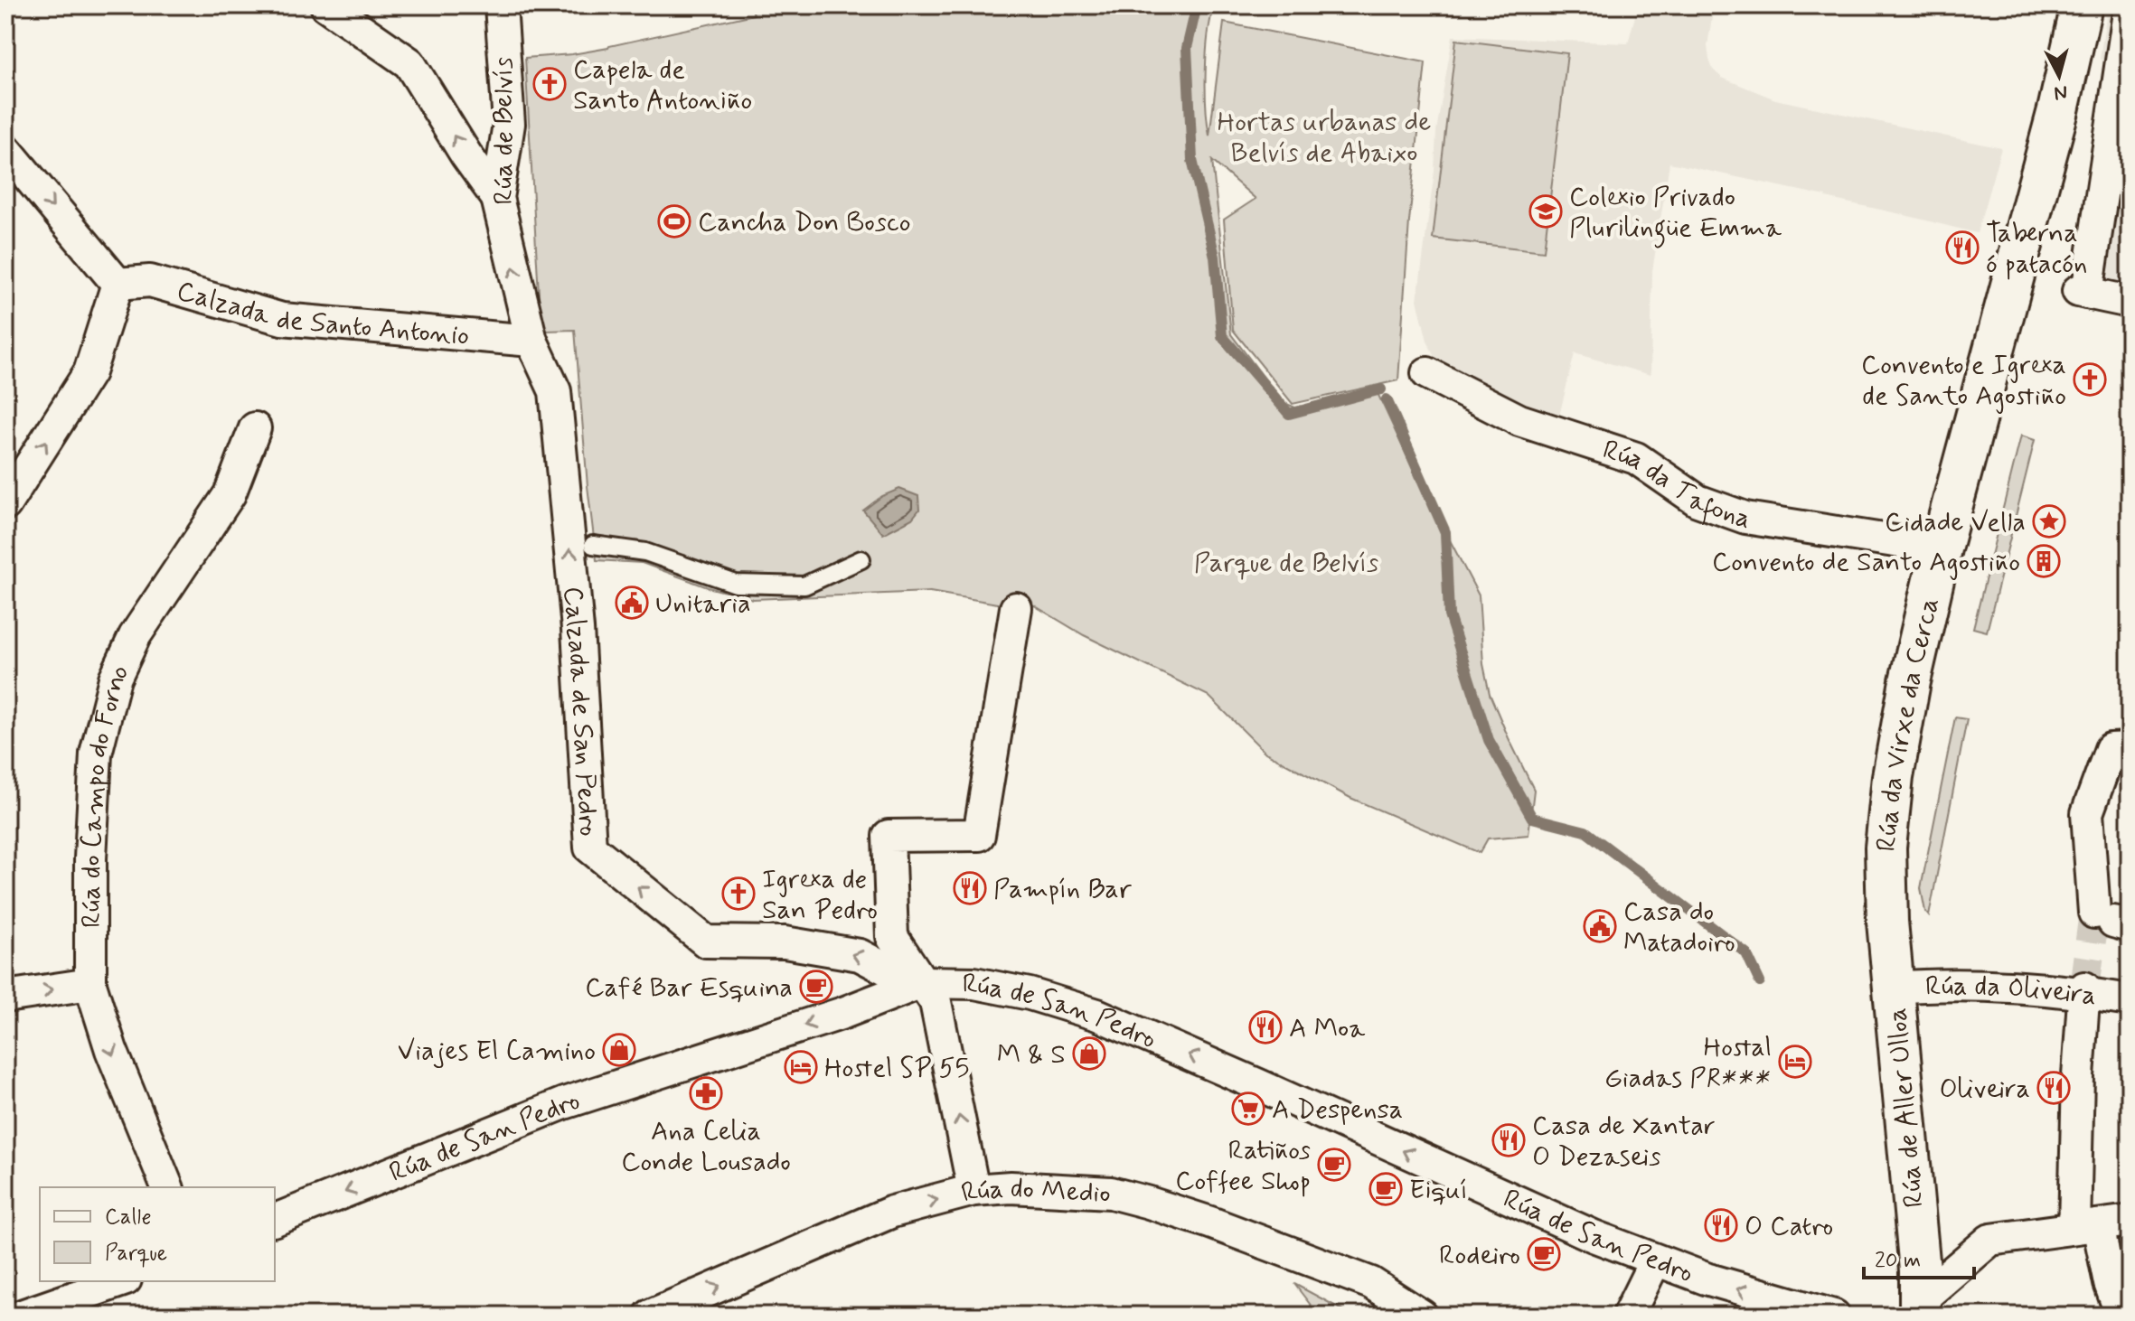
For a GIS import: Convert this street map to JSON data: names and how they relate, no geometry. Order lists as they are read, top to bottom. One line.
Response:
{"streets":{"street":["Rúa de Belvís","Calzada de Santo Antonio","Rúa da Tafona","Calzada de San Pedro","Rúa da Virxe da Cerca","Rúa do Campo do Forno","Rúa da Oliveira","Rúa de San Pedro","Rúa de Aller Ulloa","Rúa do Medio"]},"crossings":[["Rúa de Belvís","Calzada de Santo Antonio"],["Rúa de Belvís","Calzada de San Pedro"],["Calzada de Santo Antonio","Calzada de San Pedro"],["Rúa da Tafona","Rúa da Virxe da Cerca"],["Calzada de San Pedro","Rúa de San Pedro"],["Rúa da Virxe da Cerca","Rúa da Oliveira"],["Rúa da Virxe da Cerca","Rúa de Aller Ulloa"],["Rúa da Oliveira","Rúa de Aller Ulloa"]],"one_way":["Rúa de Belvís","Calzada de San Pedro","Rúa de San Pedro","Rúa do Medio"],"parks":["Hortas urbanas de Belvís de Abaixo","Parque de Belvís"],"places":{"church":["Capela de Santo Antoniño","Convento e Igrexa de Santo Agostiño","Igrexa de San Pedro"],"school or university":["Colexio Privado Plurilingüe Emma"],"sports":["Cancha Don Bosco"],"restaurant":["Taberna ó patacón","Pampín Bar","A Moa","Oliveira","Casa de Xantar O Dezaseis","O Catro"],"place":["Cidade Vella"],"building":["Convento de Santo Agostiño"],"public building":["Unitaria","Casa do Matadoiro"],"cafe":["Café Bar Esquina","Ratiños Coffee Shop","Eiquí","Rodeiro"],"shop":["Viajes El Camino","M & S"],"hotel":["Hostal Giadas PR***","Hostel SP 55"],"pharmacy":["Ana Celia Conde Lousado"],"supermarket":["A Despensa"]},"legend":["Calle","Parque"],"scale_bar":"20 m","north":"bottom"}
